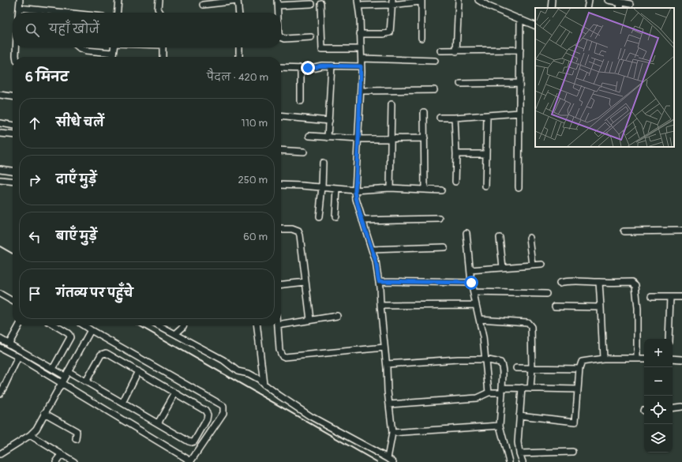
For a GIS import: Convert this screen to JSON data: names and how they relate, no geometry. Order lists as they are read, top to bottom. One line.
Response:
{"page":{"search":"यहाँ खोजें","heading":["6 मिनट","पैदल · 420 m"],"list":[["सीधे चलें","110 m"],["दाएँ मुड़ें","250 m"],["बाएँ मुड़ें","60 m"],"गंतव्य पर पहुँचे"],"map_buttons":["+","−"]}}
